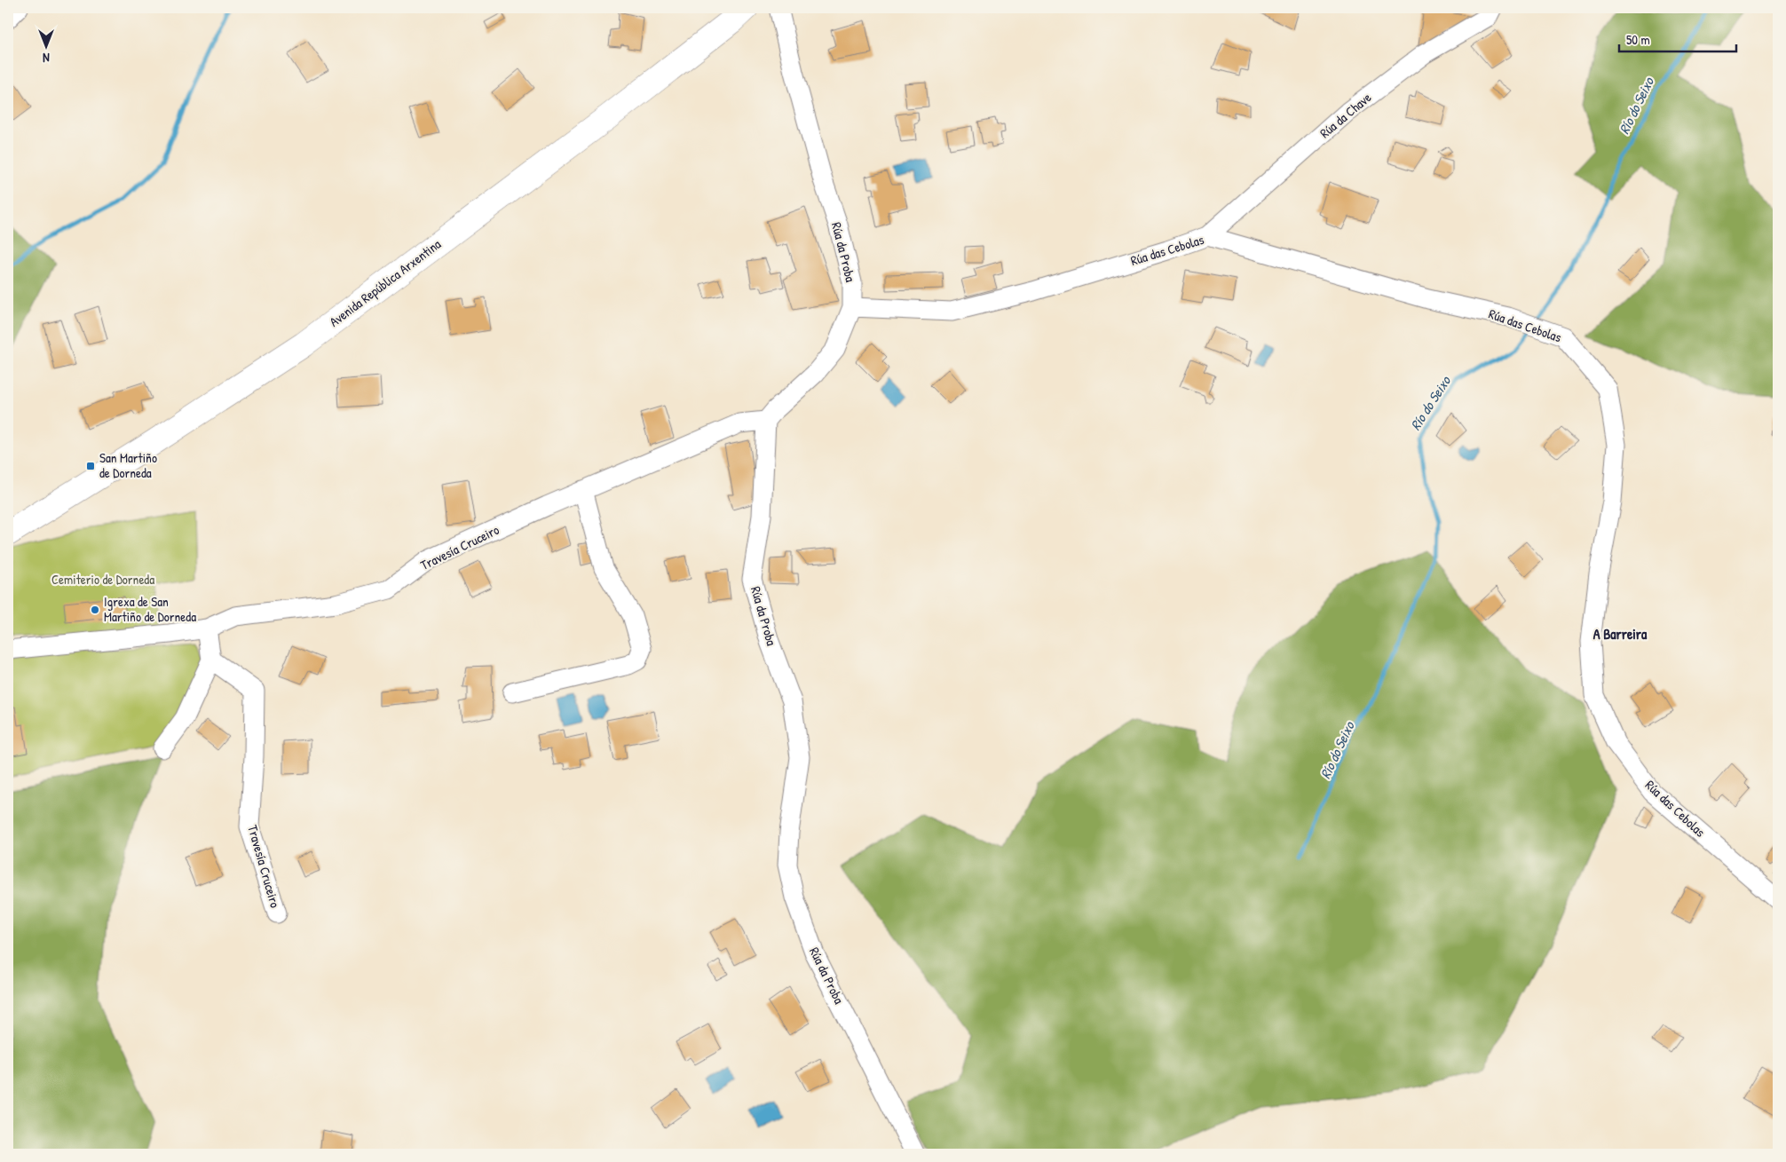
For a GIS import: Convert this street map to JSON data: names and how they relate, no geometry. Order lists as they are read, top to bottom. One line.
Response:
{"streets":{"main road":["Avenida República Arxentina"],"street":["Rúa da Chave","Rúa das Cebolas","Rúa da Proba","Travesía Cruceiro"]},"crossings":[["Rúa da Chave","Rúa das Cebolas"],["Rúa das Cebolas","Rúa da Proba"],["Rúa da Proba","Travesía Cruceiro"]],"districts":["A Barreira"],"water":["Río do Seixo"],"parks":["Cemiterio de Dorneda"],"places":{"transit":["San Martiño de Dorneda"],"other":["Igrexa de San Martiño de Dorneda"]},"scale_bar":"50 m","north":"bottom"}
